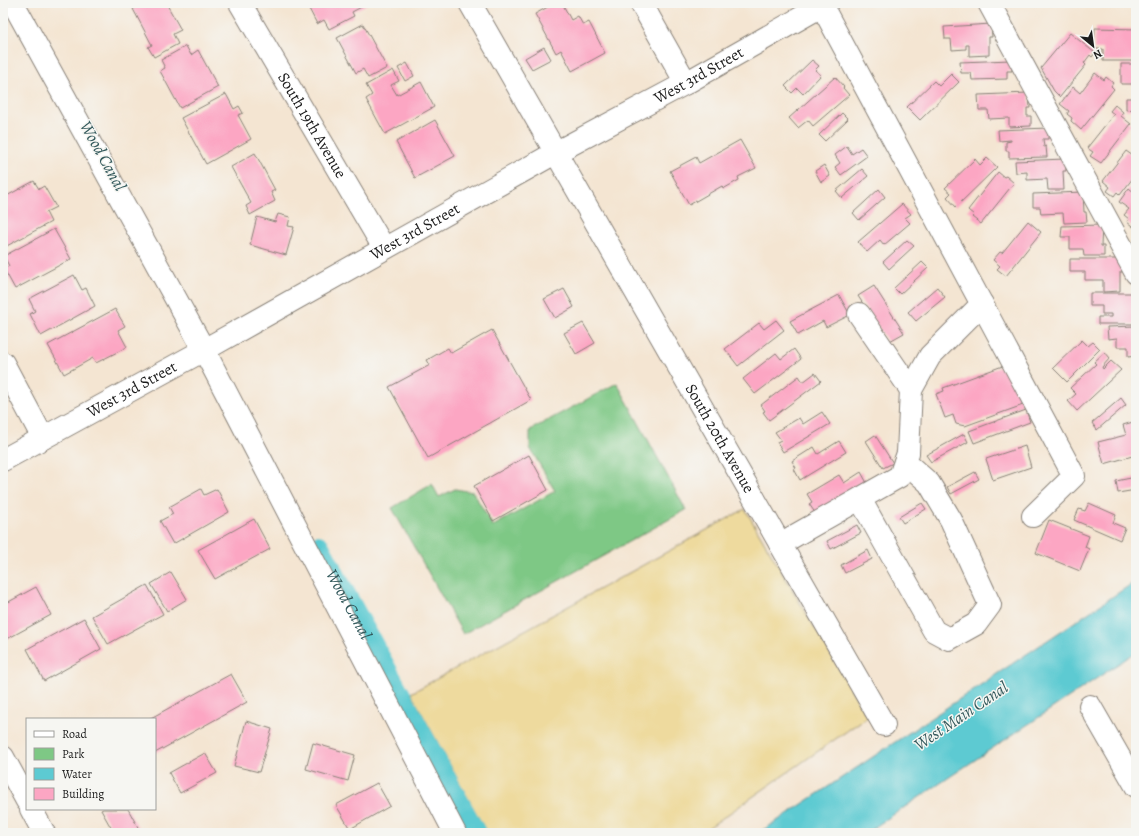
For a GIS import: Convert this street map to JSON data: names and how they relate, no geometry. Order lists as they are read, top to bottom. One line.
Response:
{"streets":{"street":["West 3rd Street","South 19th Avenue","South 20th Avenue"]},"crossings":[["West 3rd Street","South 19th Avenue"],["West 3rd Street","South 20th Avenue"]],"water":["Wood Canal","West Main Canal"],"legend":["Road","Park","Water","Building"],"north":"bottom right"}
